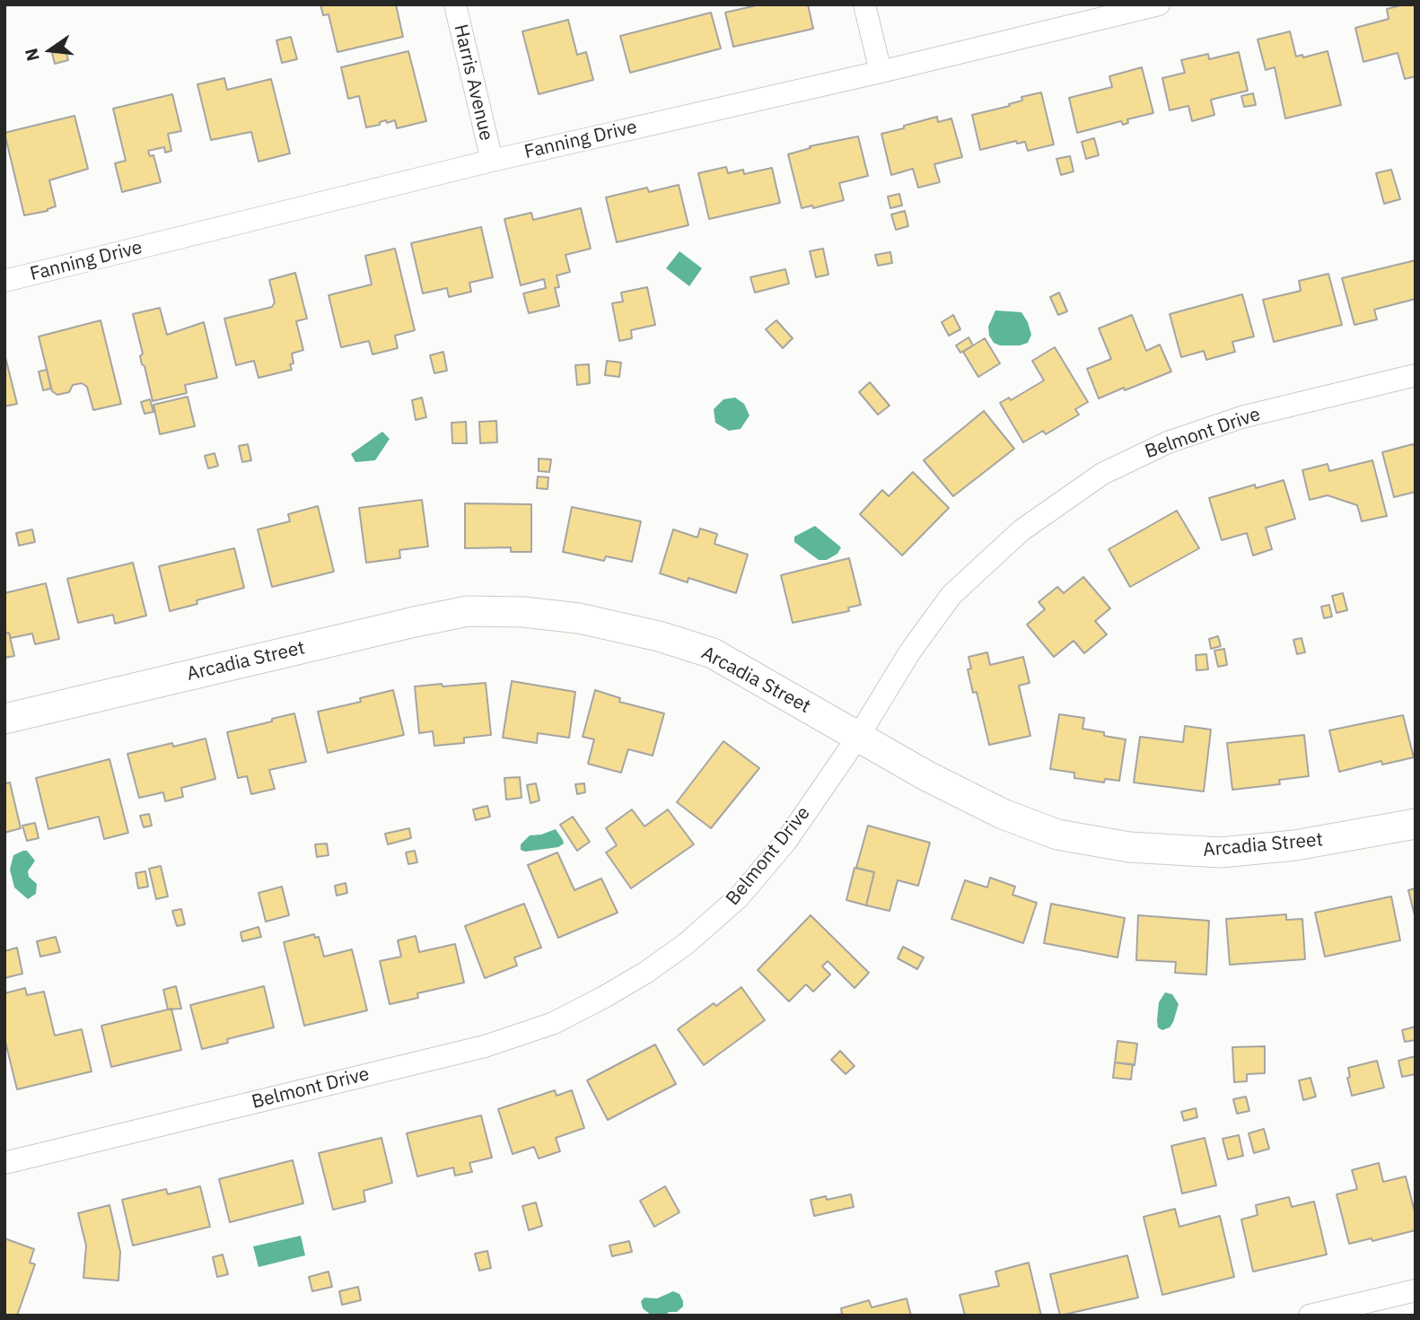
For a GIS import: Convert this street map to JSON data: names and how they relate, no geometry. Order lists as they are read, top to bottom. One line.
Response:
{"streets":{"street":["Harris Avenue","Fanning Drive","Belmont Drive","Arcadia Street"]},"crossings":[["Harris Avenue","Fanning Drive"],["Belmont Drive","Arcadia Street"]],"north":"left"}
